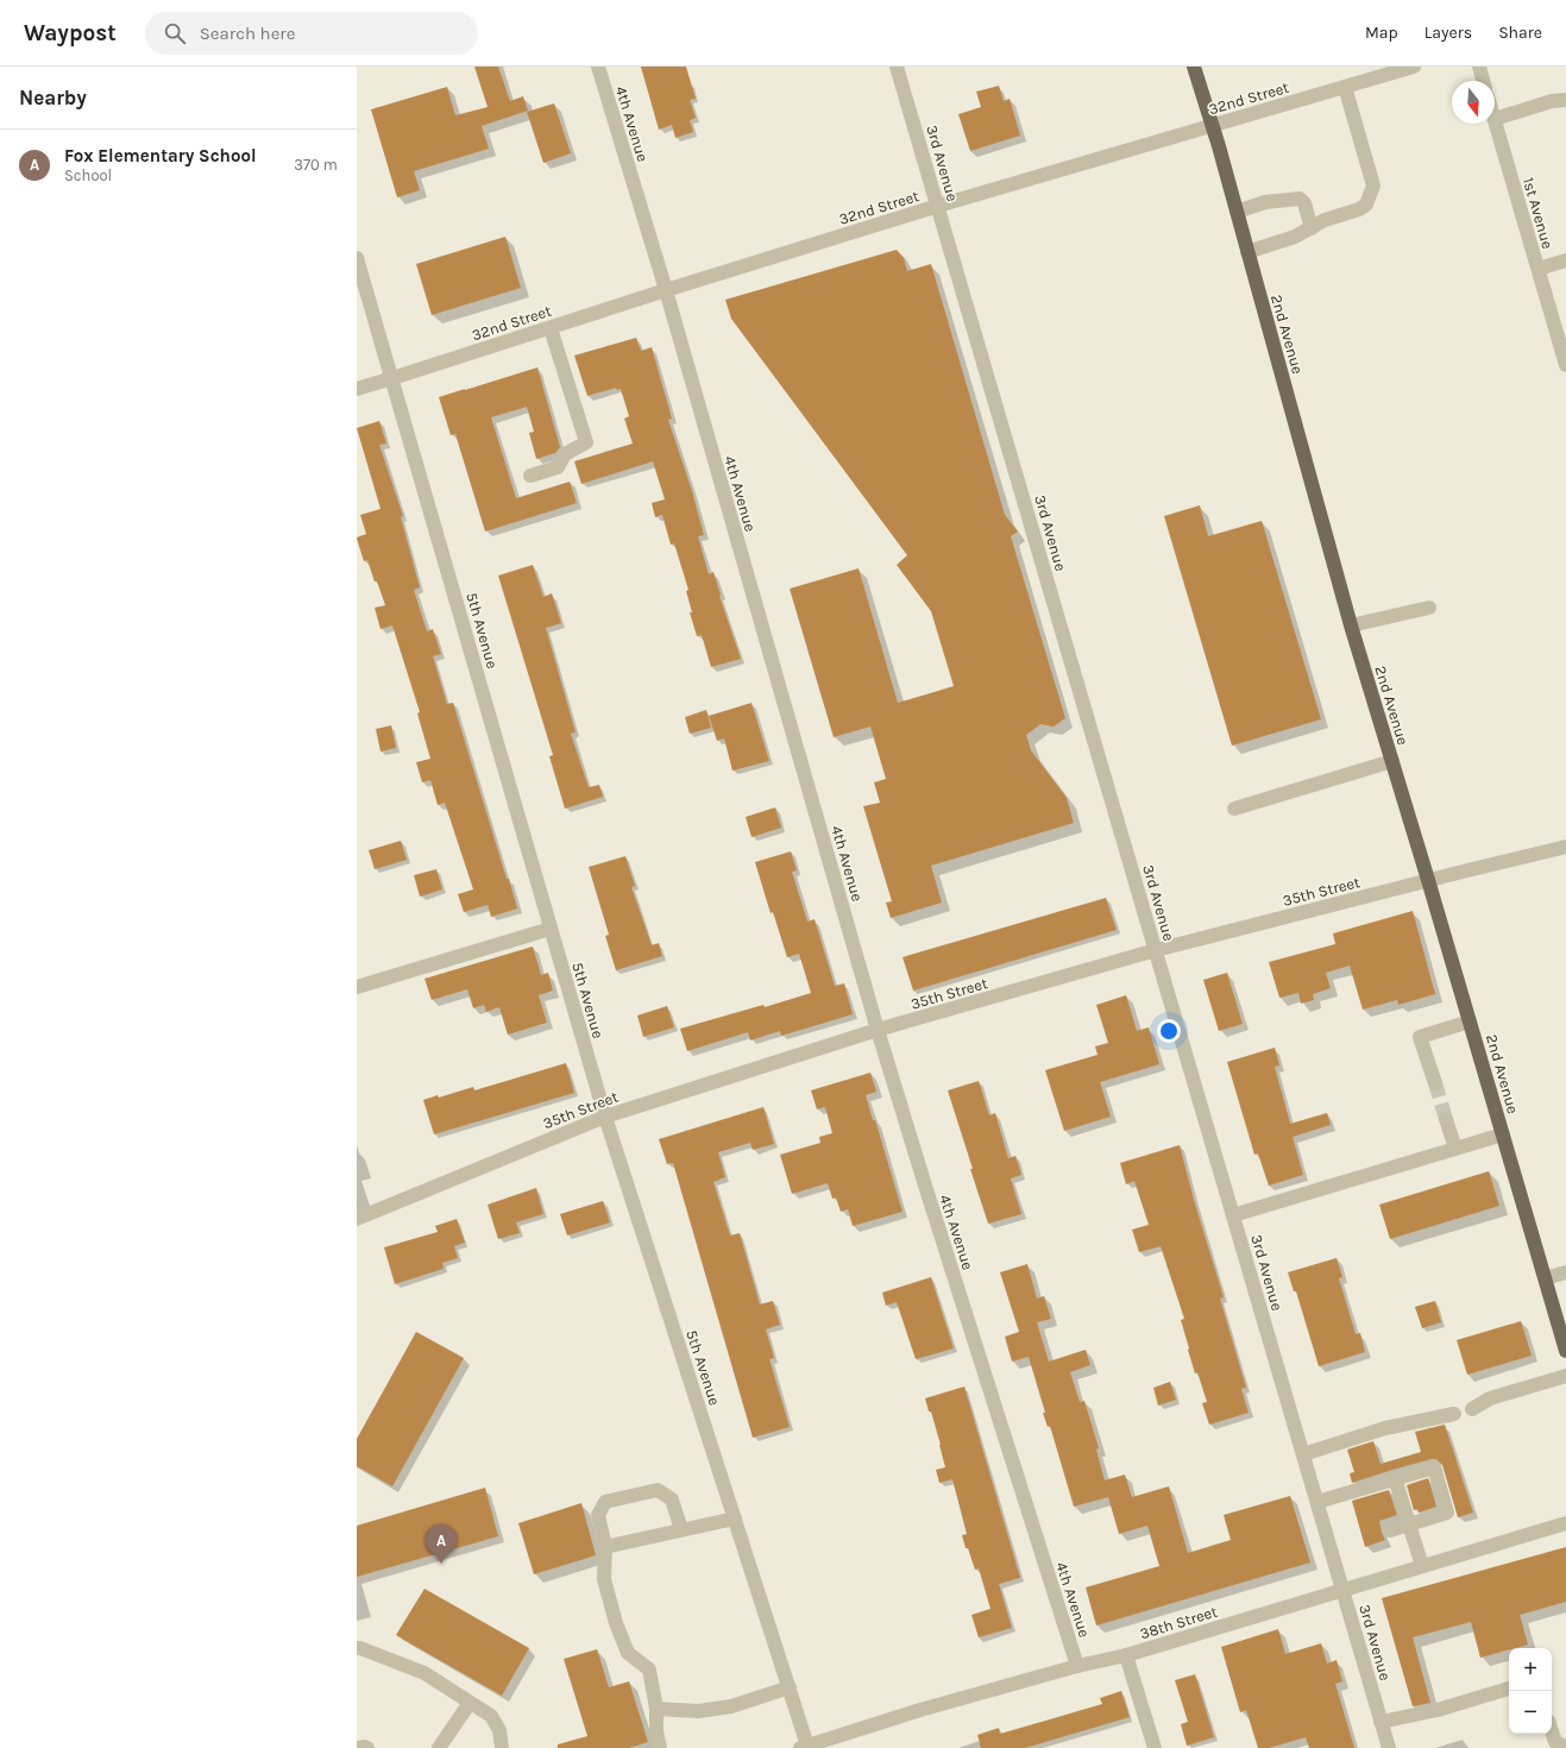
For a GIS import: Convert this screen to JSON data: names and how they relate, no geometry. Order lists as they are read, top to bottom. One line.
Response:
{"streets":{"main road":["2nd Avenue"],"street":["32nd Street","4th Avenue","3rd Avenue","1st Avenue","5th Avenue","35th Street","38th Street"]},"crossings":[["32nd Street","4th Avenue"],["32nd Street","3rd Avenue"],["32nd Street","2nd Avenue"],["32nd Street","5th Avenue"],["4th Avenue","35th Street"],["4th Avenue","38th Street"],["3rd Avenue","35th Street"],["3rd Avenue","38th Street"],["2nd Avenue","35th Street"],["5th Avenue","35th Street"],["5th Avenue","38th Street"]],"north":"bottom","page":{"header":"Waypost","search":"Search here","nav":["Map","Layers","Share"],"heading":"Nearby","list":[{"mark":"A","name":"Fox Elementary School","note":"School","value":"370 m"}],"pins":"A","map_buttons":["+","−"]}}
